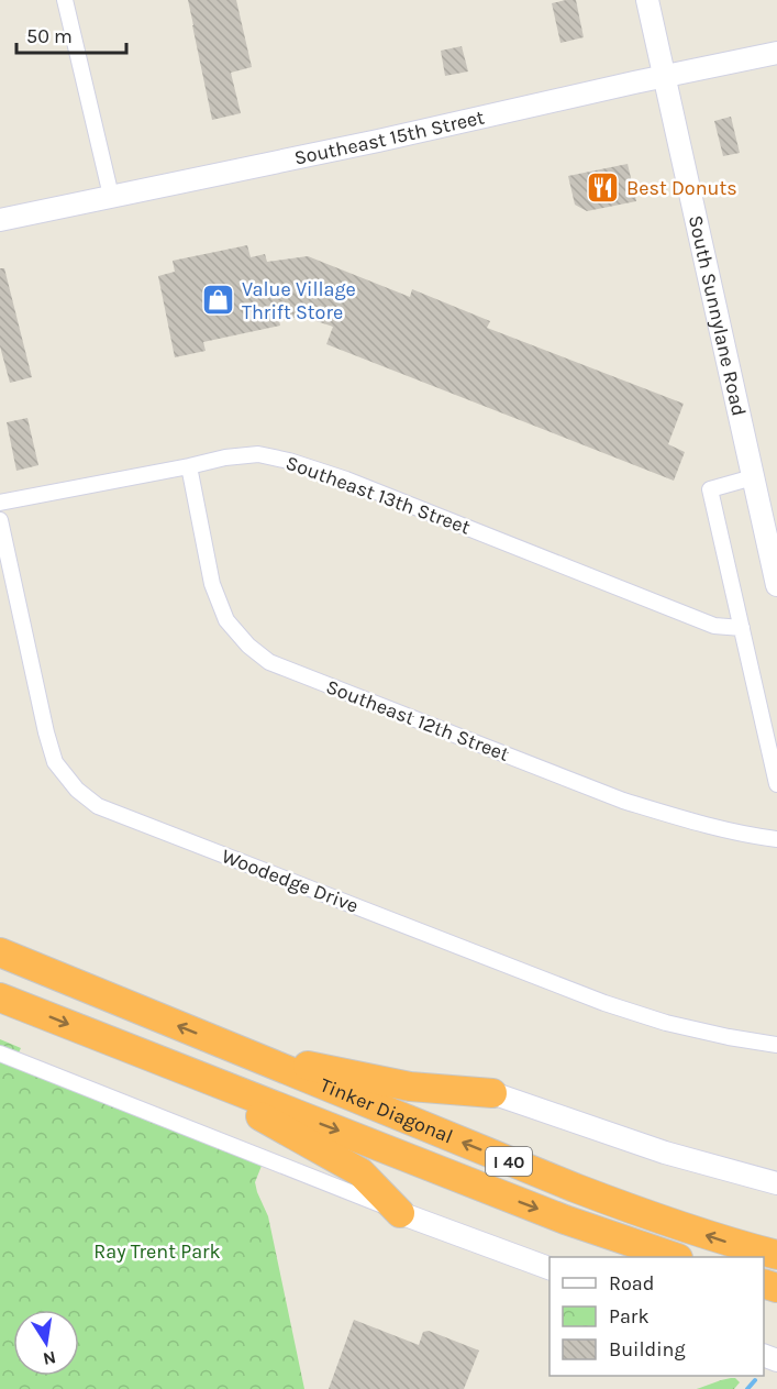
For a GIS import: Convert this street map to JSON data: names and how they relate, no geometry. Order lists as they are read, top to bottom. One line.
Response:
{"streets":{"highway":["Tinker Diagonal","I 40"],"main road":["Southeast 15th Street","South Sunnylane Road"],"street":["Southeast 13th Street","Southeast 12th Street","Woodedge Drive"]},"crossings":[["Southeast 15th Street","South Sunnylane Road"],["Southeast 13th Street","Southeast 12th Street"]],"parks":["Ray Trent Park"],"places":{"restaurant":["Best Donuts"],"shop":["Value Village Thrift Store"]},"legend":["Road","Park","Building"],"scale_bar":"50 m","north":"bottom"}
